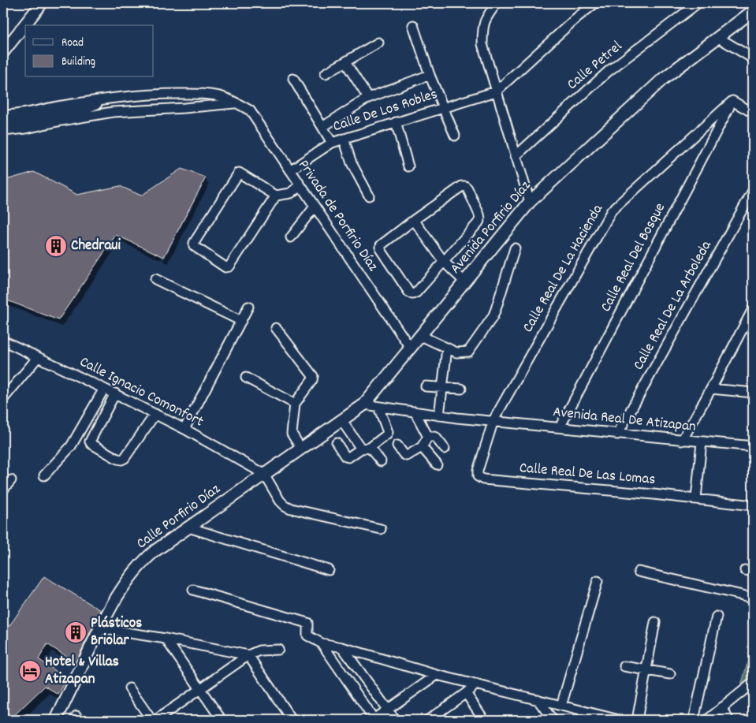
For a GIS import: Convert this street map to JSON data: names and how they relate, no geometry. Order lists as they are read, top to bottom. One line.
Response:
{"streets":{"main road":["Avenida Porfirio Díaz","Calle Porfirio Díaz"],"street":["Calle Petrel","Calle De Los Robles","Privada de Porfirio Díaz","Calle Real Del Bosque","Calle Real De La Hacienda","Calle Real De La Arboleda","Calle Ignacio Comonfort","Avenida Real De Atizapan","Calle Real De Las Lomas"]},"crossings":[["Calle De Los Robles","Privada de Porfirio Díaz"],["Privada de Porfirio Díaz","Avenida Porfirio Díaz"],["Avenida Porfirio Díaz","Calle Ignacio Comonfort"],["Avenida Porfirio Díaz","Avenida Real De Atizapan"],["Avenida Porfirio Díaz","Calle Porfirio Díaz"],["Calle Real Del Bosque","Calle Real De La Hacienda"],["Calle Real Del Bosque","Avenida Real De Atizapan"],["Calle Real De La Hacienda","Avenida Real De Atizapan"],["Calle Real De La Hacienda","Calle Real De Las Lomas"],["Calle Real De La Arboleda","Avenida Real De Atizapan"],["Calle Ignacio Comonfort","Calle Porfirio Díaz"],["Avenida Real De Atizapan","Calle Real De Las Lomas"]],"places":{"building":["Chedraui","Plásticos Briolar"],"hotel":["Hotel & Villas Atizapan"]},"legend":["Road","Building"]}
